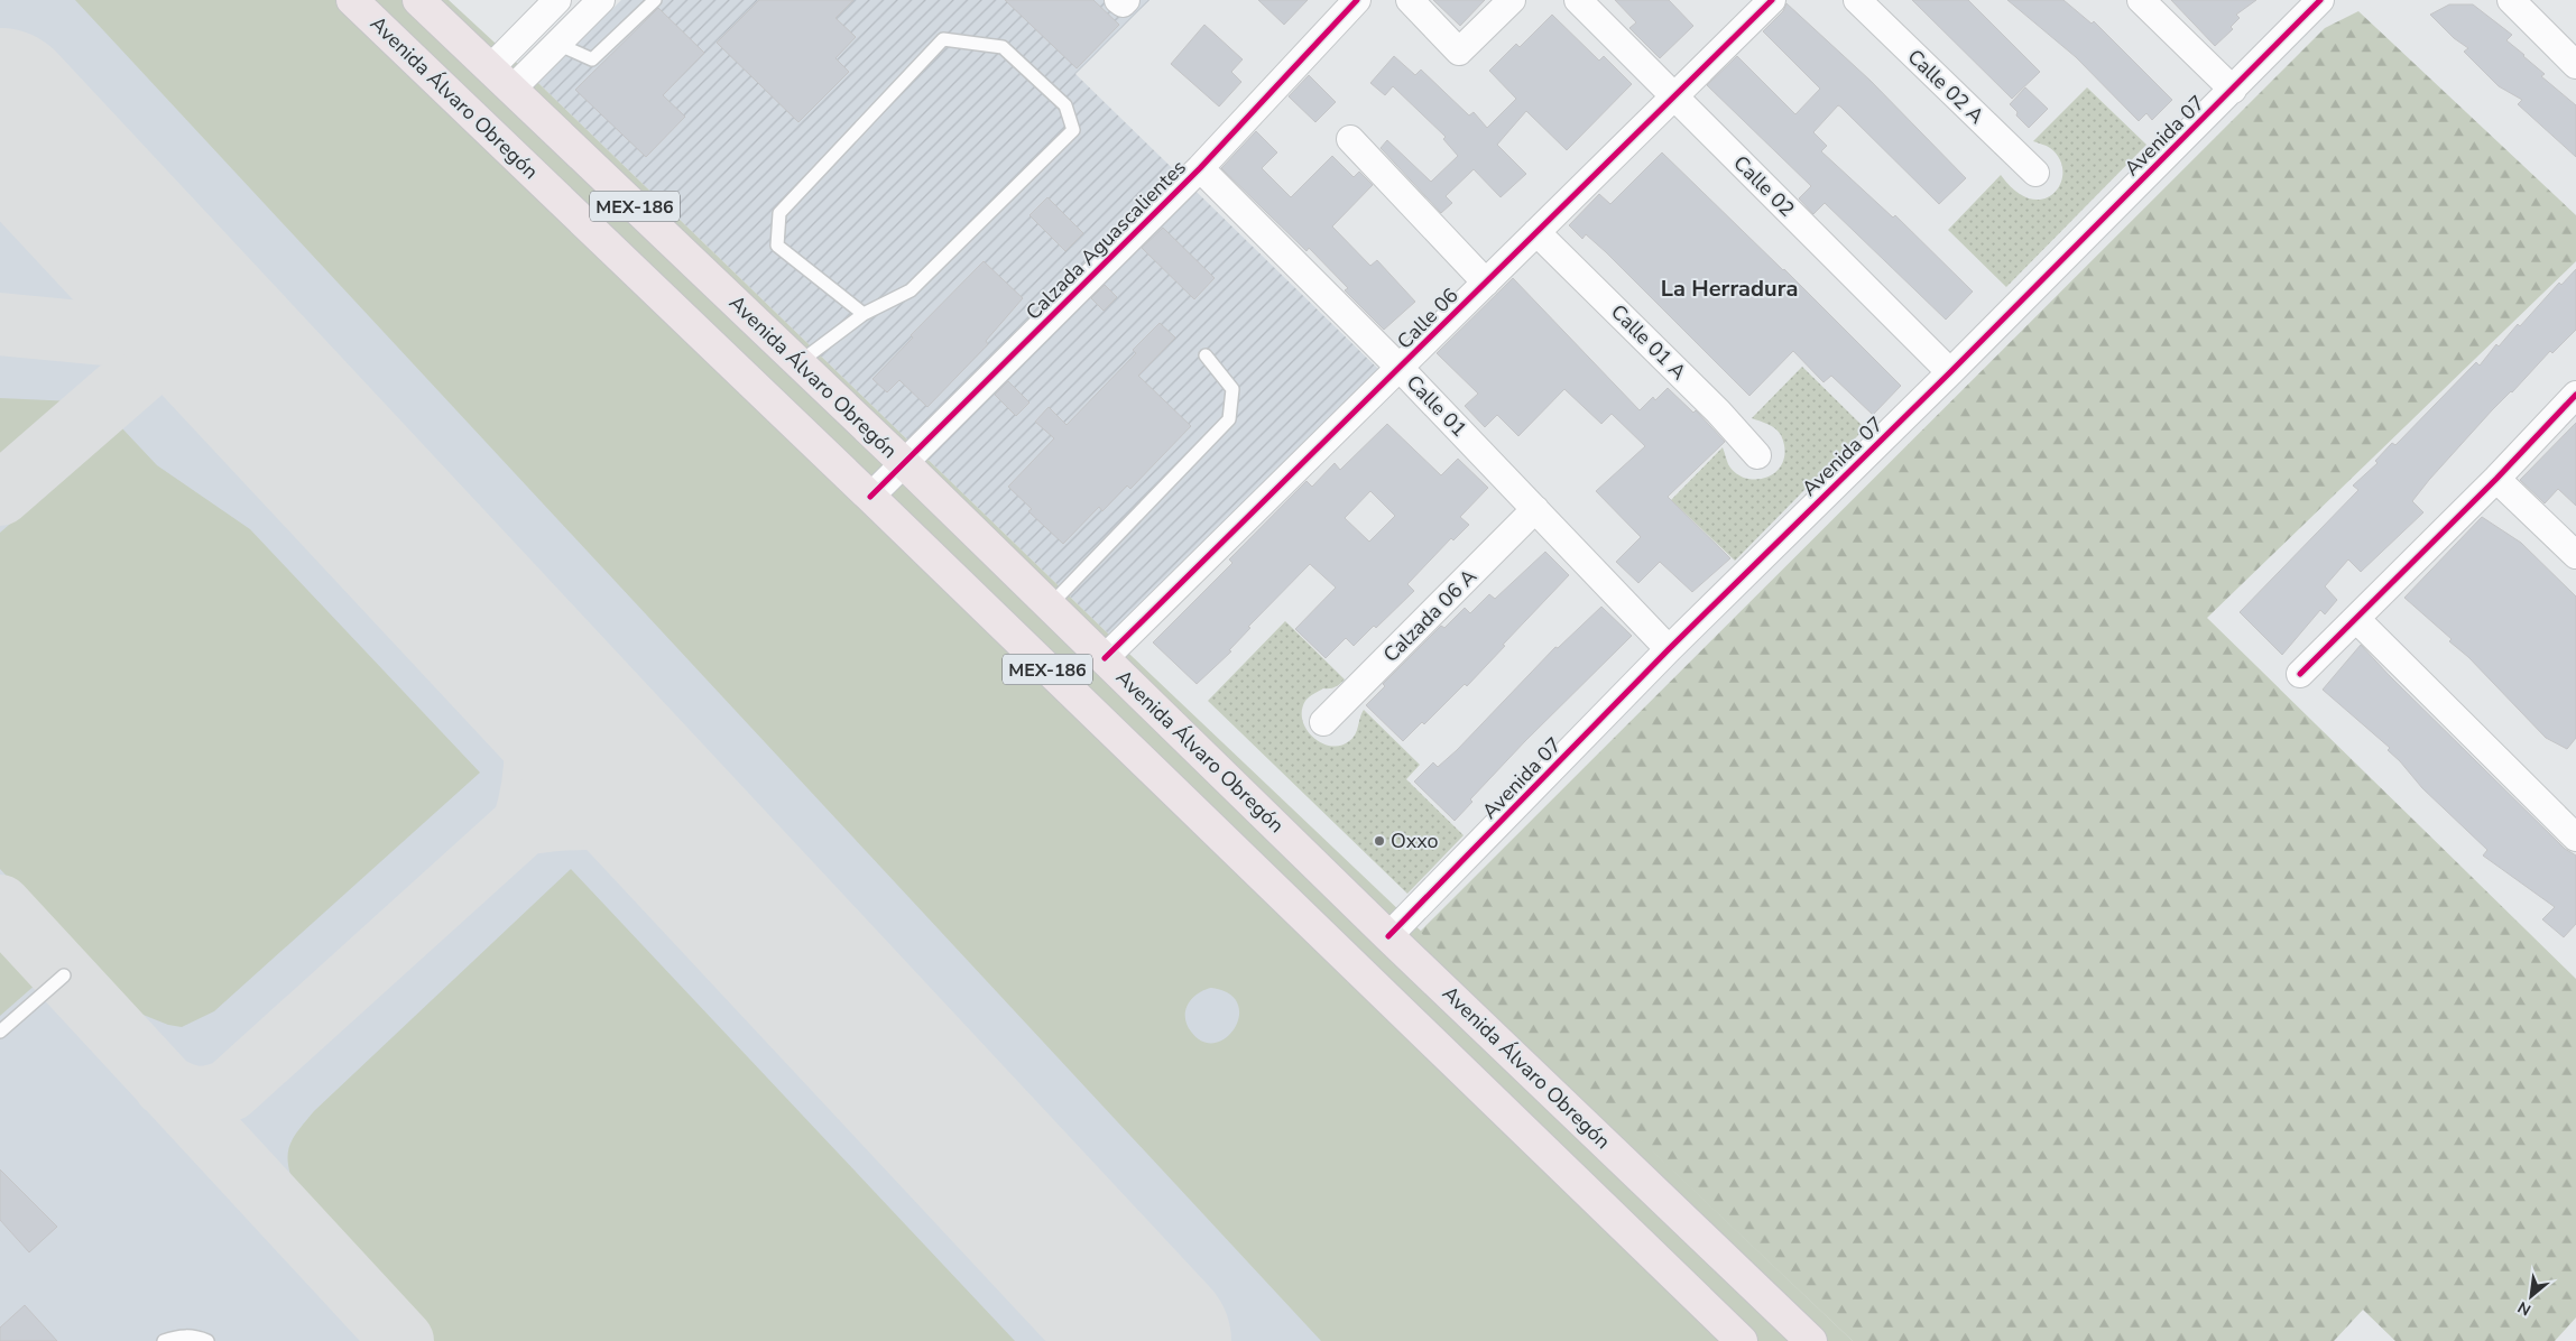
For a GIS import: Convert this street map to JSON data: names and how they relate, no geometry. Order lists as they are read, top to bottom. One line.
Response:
{"streets":{"main road":["Avenida Álvaro Obregón","MEX-186"],"street":["Calle 02 A","Avenida 07","Calle 02","Calzada Aguascalientes","Calle 06","Calle 01 A","Calle 01","Calzada 06 A"]},"crossings":[["Avenida Álvaro Obregón","Avenida 07"],["Avenida Álvaro Obregón","Calzada Aguascalientes"],["Avenida Álvaro Obregón","Calle 06"],["Avenida 07","Calle 02"],["Avenida 07","Calle 01"],["Calle 02","Calle 06"],["Calzada Aguascalientes","Calle 01"],["Calle 06","Calle 01 A"],["Calle 06","Calle 01"],["Calle 01","Calzada 06 A"]],"districts":["La Herradura"],"places":["Oxxo"],"north":"bottom left"}
